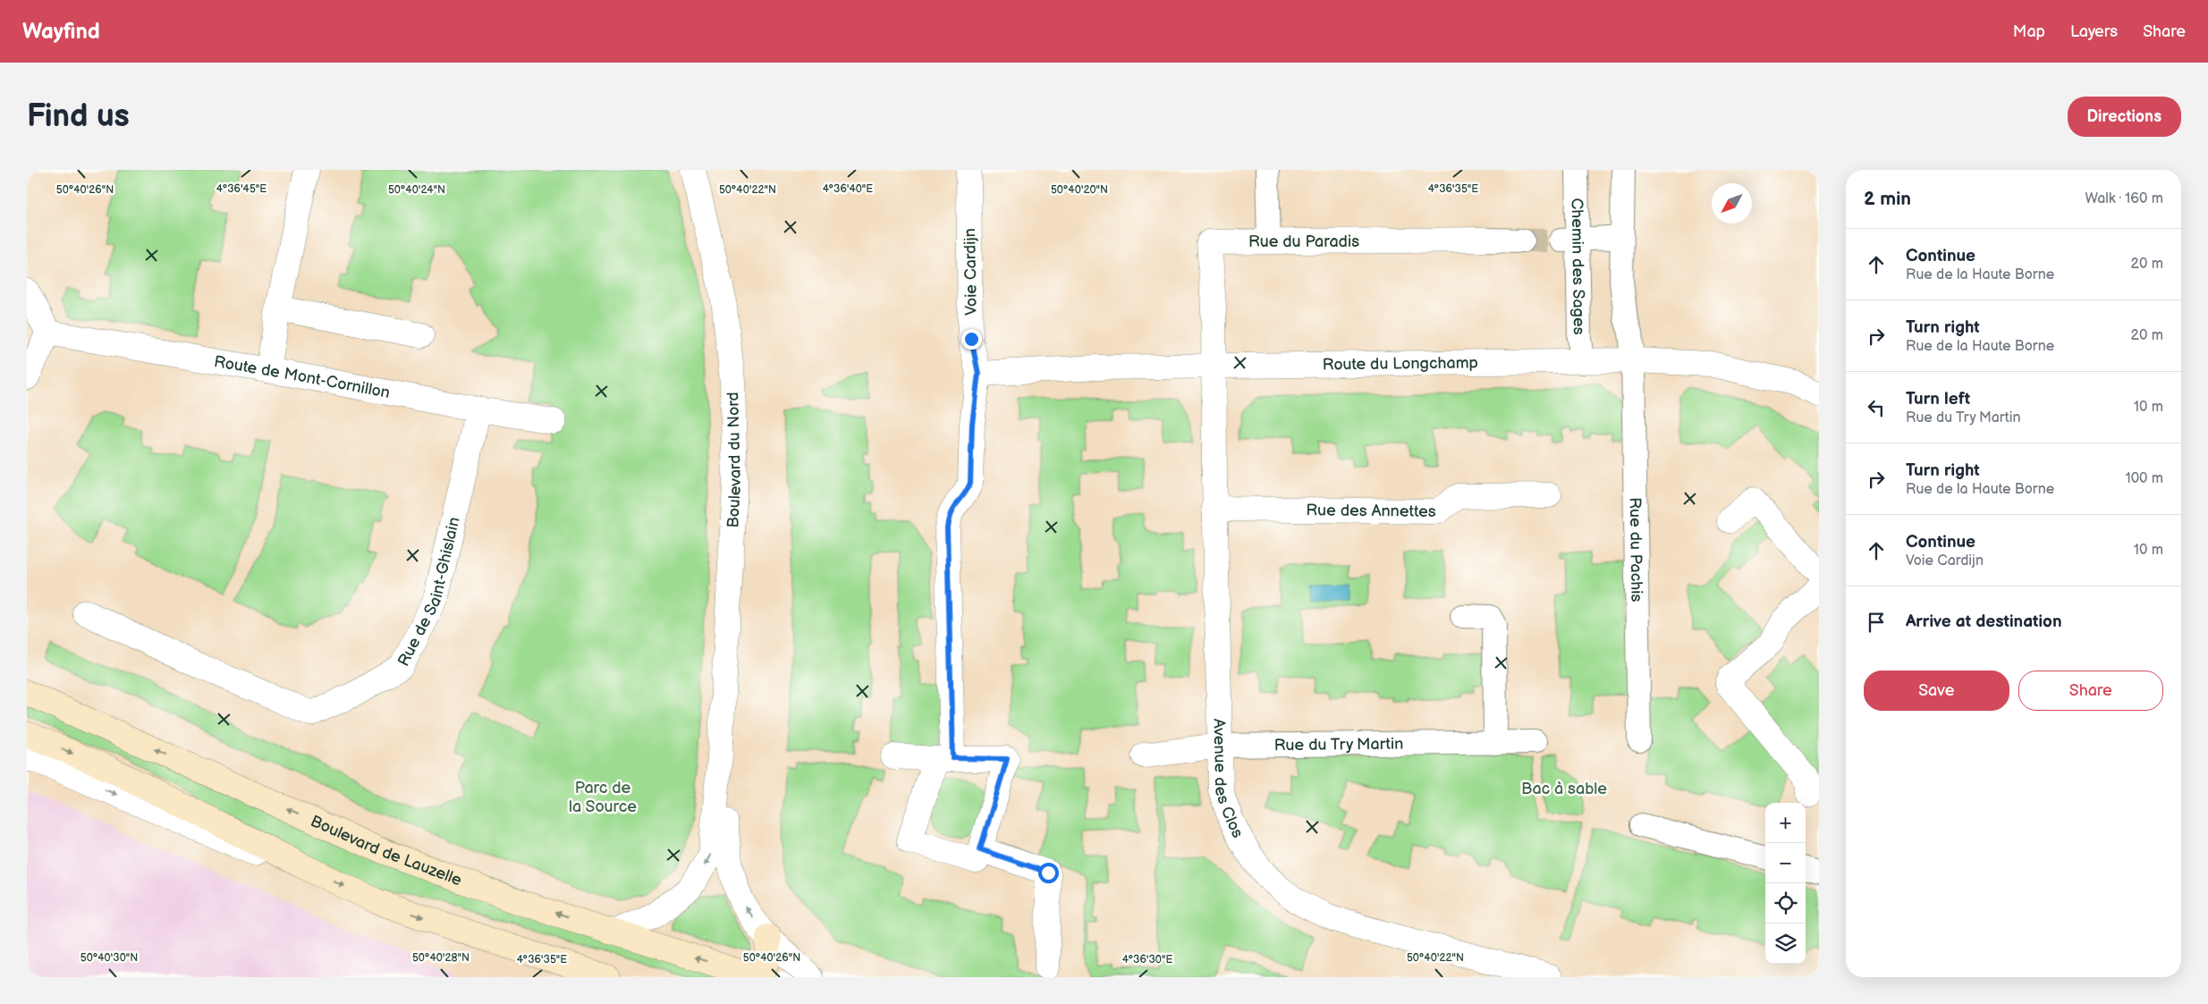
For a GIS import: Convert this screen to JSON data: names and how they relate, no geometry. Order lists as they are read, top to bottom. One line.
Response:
{"streets":{"main road":["Boulevard de Lauzelle"],"street":["Rue du Paradis","Chemin des Sages","Voie Cardijn","Route du Longchamp","Route de Mont-Cornillon","Boulevard du Nord","Rue des Annettes","Rue du Pachis","Rue de Saint-Ghislain","Rue du Try Martin","Avenue des Clos"]},"crossings":[["Rue du Paradis","Route du Longchamp"],["Rue du Paradis","Avenue des Clos"],["Chemin des Sages","Route du Longchamp"],["Voie Cardijn","Route du Longchamp"],["Route du Longchamp","Rue du Pachis"],["Route du Longchamp","Avenue des Clos"],["Route de Mont-Cornillon","Rue de Saint-Ghislain"],["Boulevard du Nord","Boulevard de Lauzelle"],["Rue des Annettes","Avenue des Clos"],["Rue du Try Martin","Avenue des Clos"]],"parks":["Parc de la Source","Bac à sable"],"north":"bottom left","page":{"header":"Wayfind","nav":["Map","Layers","Share"],"buttons":["Directions",["Save","Share"]],"title":"Find us","heading":["2 min","Walk · 160 m"],"list":[["Continue","Rue de la Haute Borne","20 m"],["Turn right","Rue de la Haute Borne","20 m"],["Turn left","Rue du Try Martin","10 m"],["Turn right","Rue de la Haute Borne","100 m"],["Continue","Voie Cardijn","10 m"],"Arrive at destination"],"map_buttons":["+","−"]},"coordinates":["4°36'45\"E","4°36'40\"E","4°36'35\"E","50°40'26\"N","50°40'24\"N","50°40'22\"N","50°40'20\"N","50°40'30\"N","50°40'28\"N","4°36'30\"E"]}
